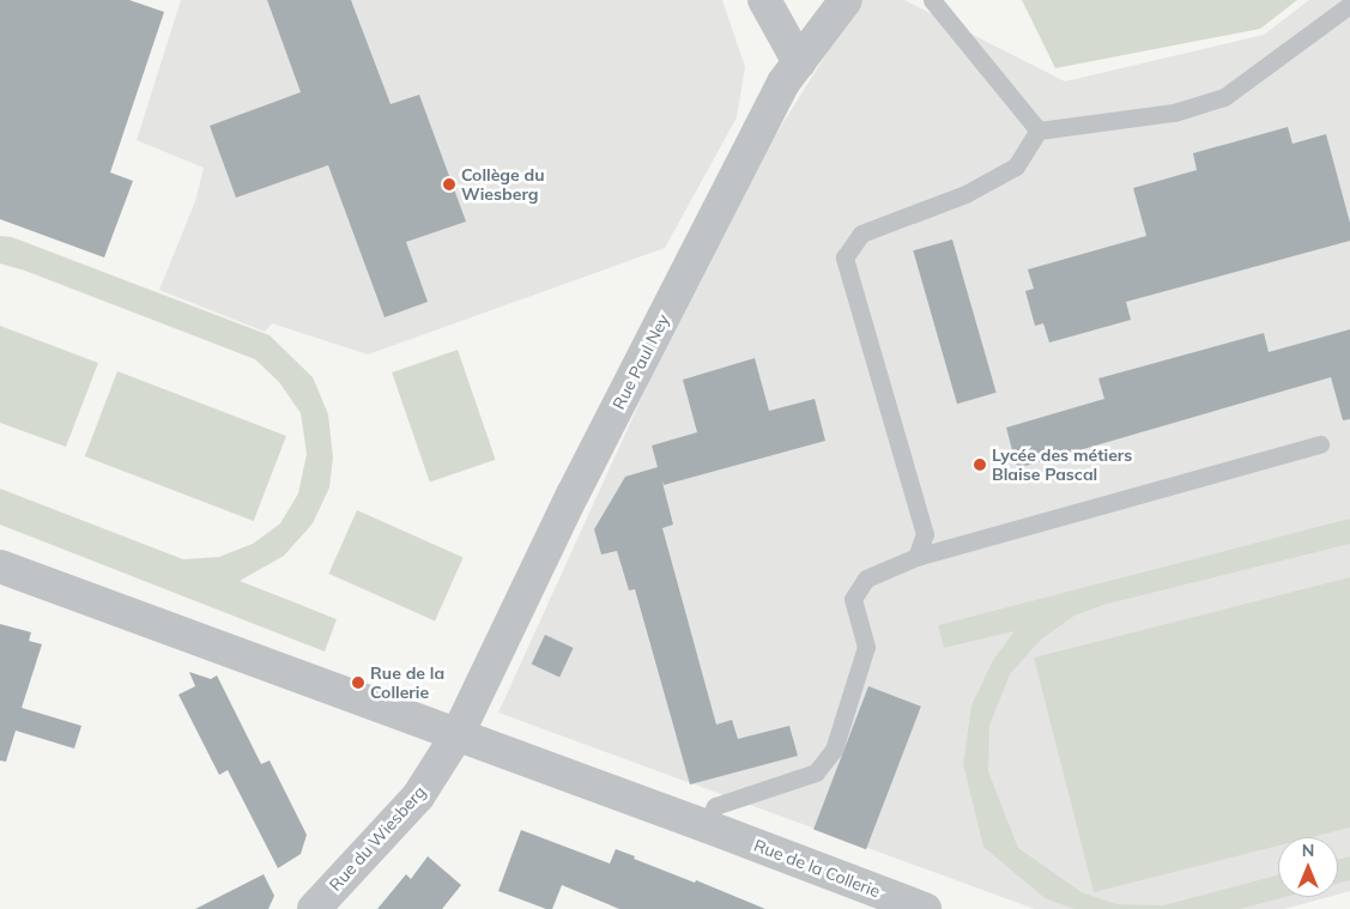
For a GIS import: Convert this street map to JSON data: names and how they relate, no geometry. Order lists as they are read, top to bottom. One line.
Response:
{"streets":{"street":["Rue Paul Ney","Rue du Wiesberg","Rue de la Collerie"]},"crossings":[["Rue Paul Ney","Rue du Wiesberg"],["Rue Paul Ney","Rue de la Collerie"],["Rue du Wiesberg","Rue de la Collerie"]],"places":["Collège du Wiesberg","Lycée des métiers Blaise Pascal","Rue de la Collerie"],"north":"top"}
